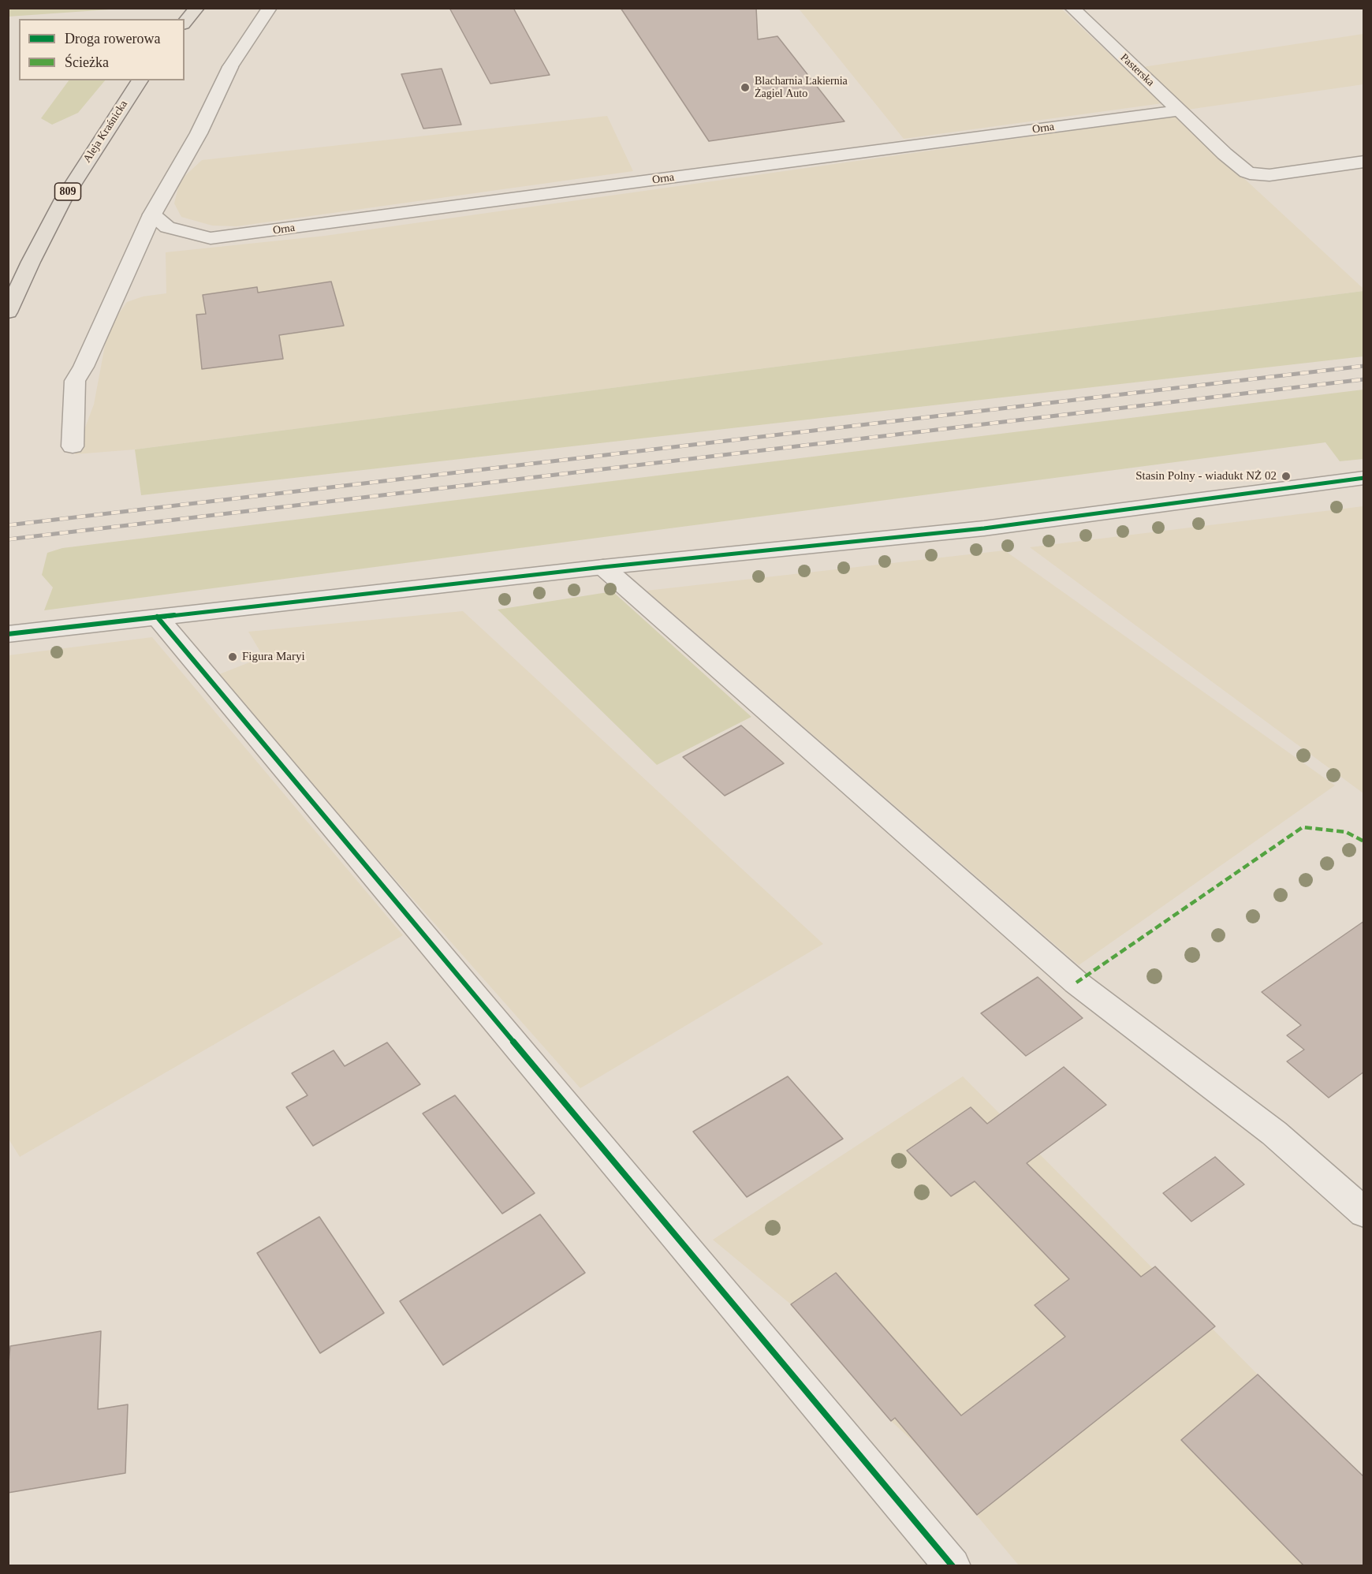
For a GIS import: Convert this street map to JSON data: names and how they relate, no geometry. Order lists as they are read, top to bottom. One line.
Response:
{"streets":{"main road":["Aleja Kraśnicka","809"],"street":["Pasterska","Orna"]},"crossings":[["Pasterska","Orna"]],"places":["Blacharnia Lakiernia Żagiel Auto","Stasin Polny - wiadukt NŻ 02","Figura Maryi"],"legend":["Droga rowerowa","Ścieżka"]}
